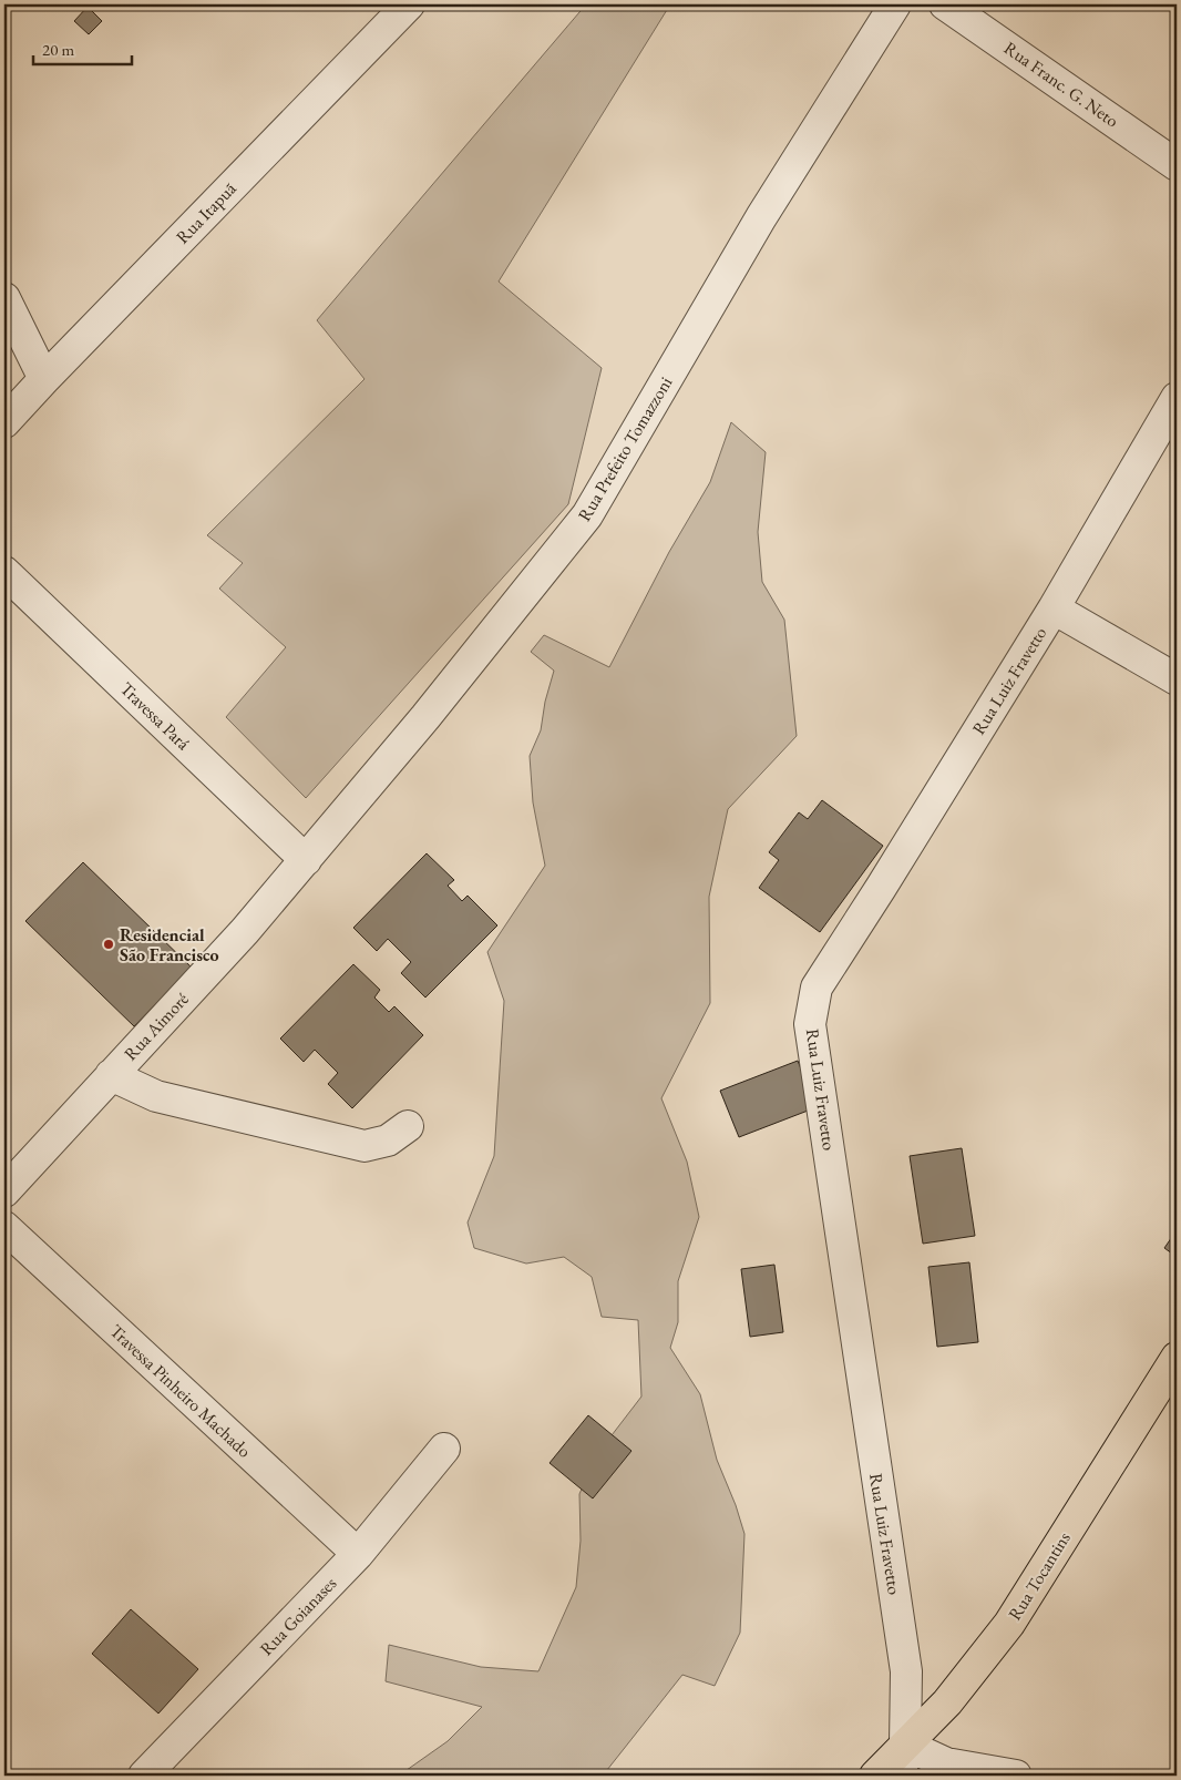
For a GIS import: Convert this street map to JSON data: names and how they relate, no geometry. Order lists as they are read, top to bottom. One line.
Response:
{"streets":{"main road":["Rua Tocantins"],"street":["Rua Franc. G. Neto","Rua Itapuã","Rua Prefeito Tomazzoni","Rua Luiz Fravetto","Travessa Pará","Rua Aimoré","Travessa Pinheiro Machado","Rua Goianases"]},"crossings":[["Rua Prefeito Tomazzoni","Travessa Pará"],["Rua Prefeito Tomazzoni","Rua Aimoré"],["Rua Luiz Fravetto","Rua Tocantins"],["Travessa Pará","Rua Aimoré"],["Travessa Pinheiro Machado","Rua Goianases"]],"places":["Residencial São Francisco"],"scale_bar":"20 m"}
